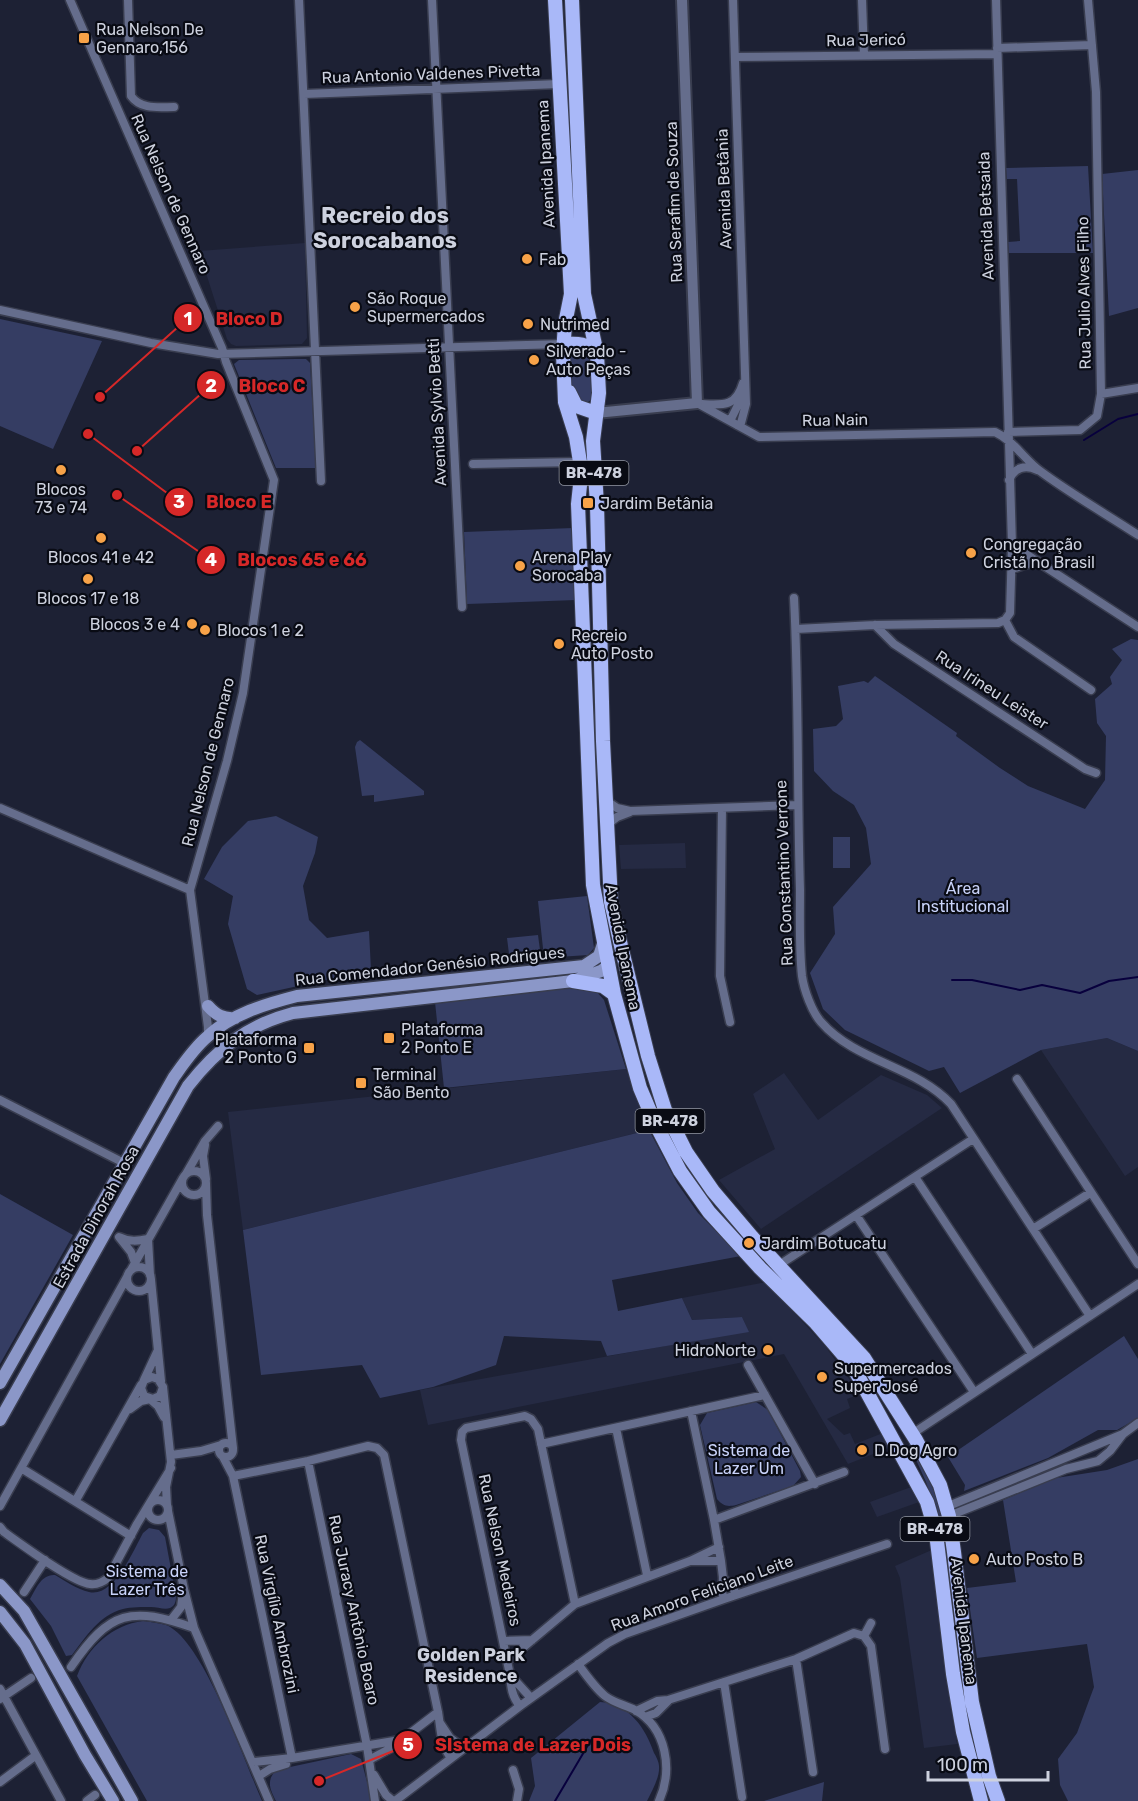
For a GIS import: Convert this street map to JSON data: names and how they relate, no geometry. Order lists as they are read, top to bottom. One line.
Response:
{"streets":{"main road":["Avenida Ipanema","BR-478","Rua Comendador Genésio Rodrigues","Estrada Dinorah Rosa"],"street":["Rua Jericó","Rua Antonio Valdenes Pivetta","Avenida Betânia","Rua Nelson de Gennaro","Rua Serafim de Souza","Avenida Betsaida","Rua Julio Alves Filho","Avenida Sylvio Betti","Rua Nain","Rua Irineu Leister","Rua Constantino Verrone","Rua Nelson Medeiros","Rua Amoro Feliciano Leite","Rua Juracy Antônio Boaro","Rua Virgílio Ambrozini"]},"crossings":[["Rua Jericó","Avenida Betânia"],["Rua Jericó","Avenida Betsaida"],["Rua Jericó","Rua Julio Alves Filho"],["Rua Antonio Valdenes Pivetta","Avenida Ipanema"],["Rua Antonio Valdenes Pivetta","Avenida Sylvio Betti"],["Avenida Ipanema","Rua Comendador Genésio Rodrigues"],["Avenida Betânia","Rua Nain"],["Rua Nelson de Gennaro","Rua Comendador Genésio Rodrigues"],["Rua Nelson de Gennaro","Estrada Dinorah Rosa"],["Avenida Betsaida","Rua Nain"],["Rua Julio Alves Filho","Rua Nain"],["Rua Comendador Genésio Rodrigues","Estrada Dinorah Rosa"],["Rua Nelson Medeiros","Rua Amoro Feliciano Leite"],["Rua Amoro Feliciano Leite","Rua Juracy Antônio Boaro"]],"districts":["Recreio dos Sorocabanos","Golden Park Residence"],"parks":["Área Institucional","Sistema de Lazer Um","Sistema de Lazer Três"],"places":{"transit":["Rua Nelson De Gennaro,156","Jardim Betânia","Plataforma 2 Ponto E","Plataforma 2 Ponto G","Terminal São Bento"],"other":["Fab","São Roque Supermercados","Nutrimed","Silverado - Auto Peças","Bloco D","Bloco E","Bloco C","Blocos 73 e 74","Blocos 65 e 66","Blocos 41 e 42","Congregação Cristã no Brasil","Arena Play Sorocaba","Blocos 17 e 18","Blocos 3 e 4","Blocos 1 e 2","Recreio Auto Posto","Jardim Botucatu","HidroNorte","Supermercados Super José","D.Dog Agro","Auto Posto B","SIstema de Lazer Dois"]},"scale_bar":"100 m"}
